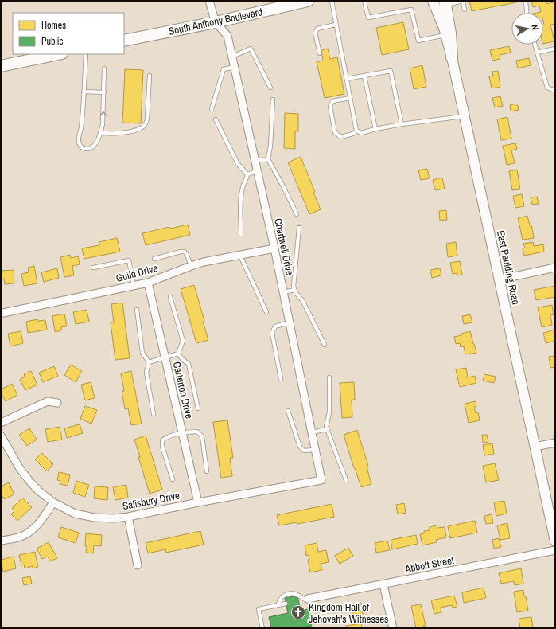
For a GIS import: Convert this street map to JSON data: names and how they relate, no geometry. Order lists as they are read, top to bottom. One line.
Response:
{"streets":{"main road":["South Anthony Boulevard","East Paulding Road"],"street":["Chartwell Drive","Guild Drive","Carterton Drive","Salisbury Drive","Abbott Street"]},"crossings":[["South Anthony Boulevard","Chartwell Drive"],["Chartwell Drive","Guild Drive"],["Chartwell Drive","Salisbury Drive"],["Guild Drive","Carterton Drive"],["Carterton Drive","Salisbury Drive"]],"places":{"church":["Kingdom Hall of Jehovah's Witnesses"]},"legend":["Homes","Public"],"north":"right"}
